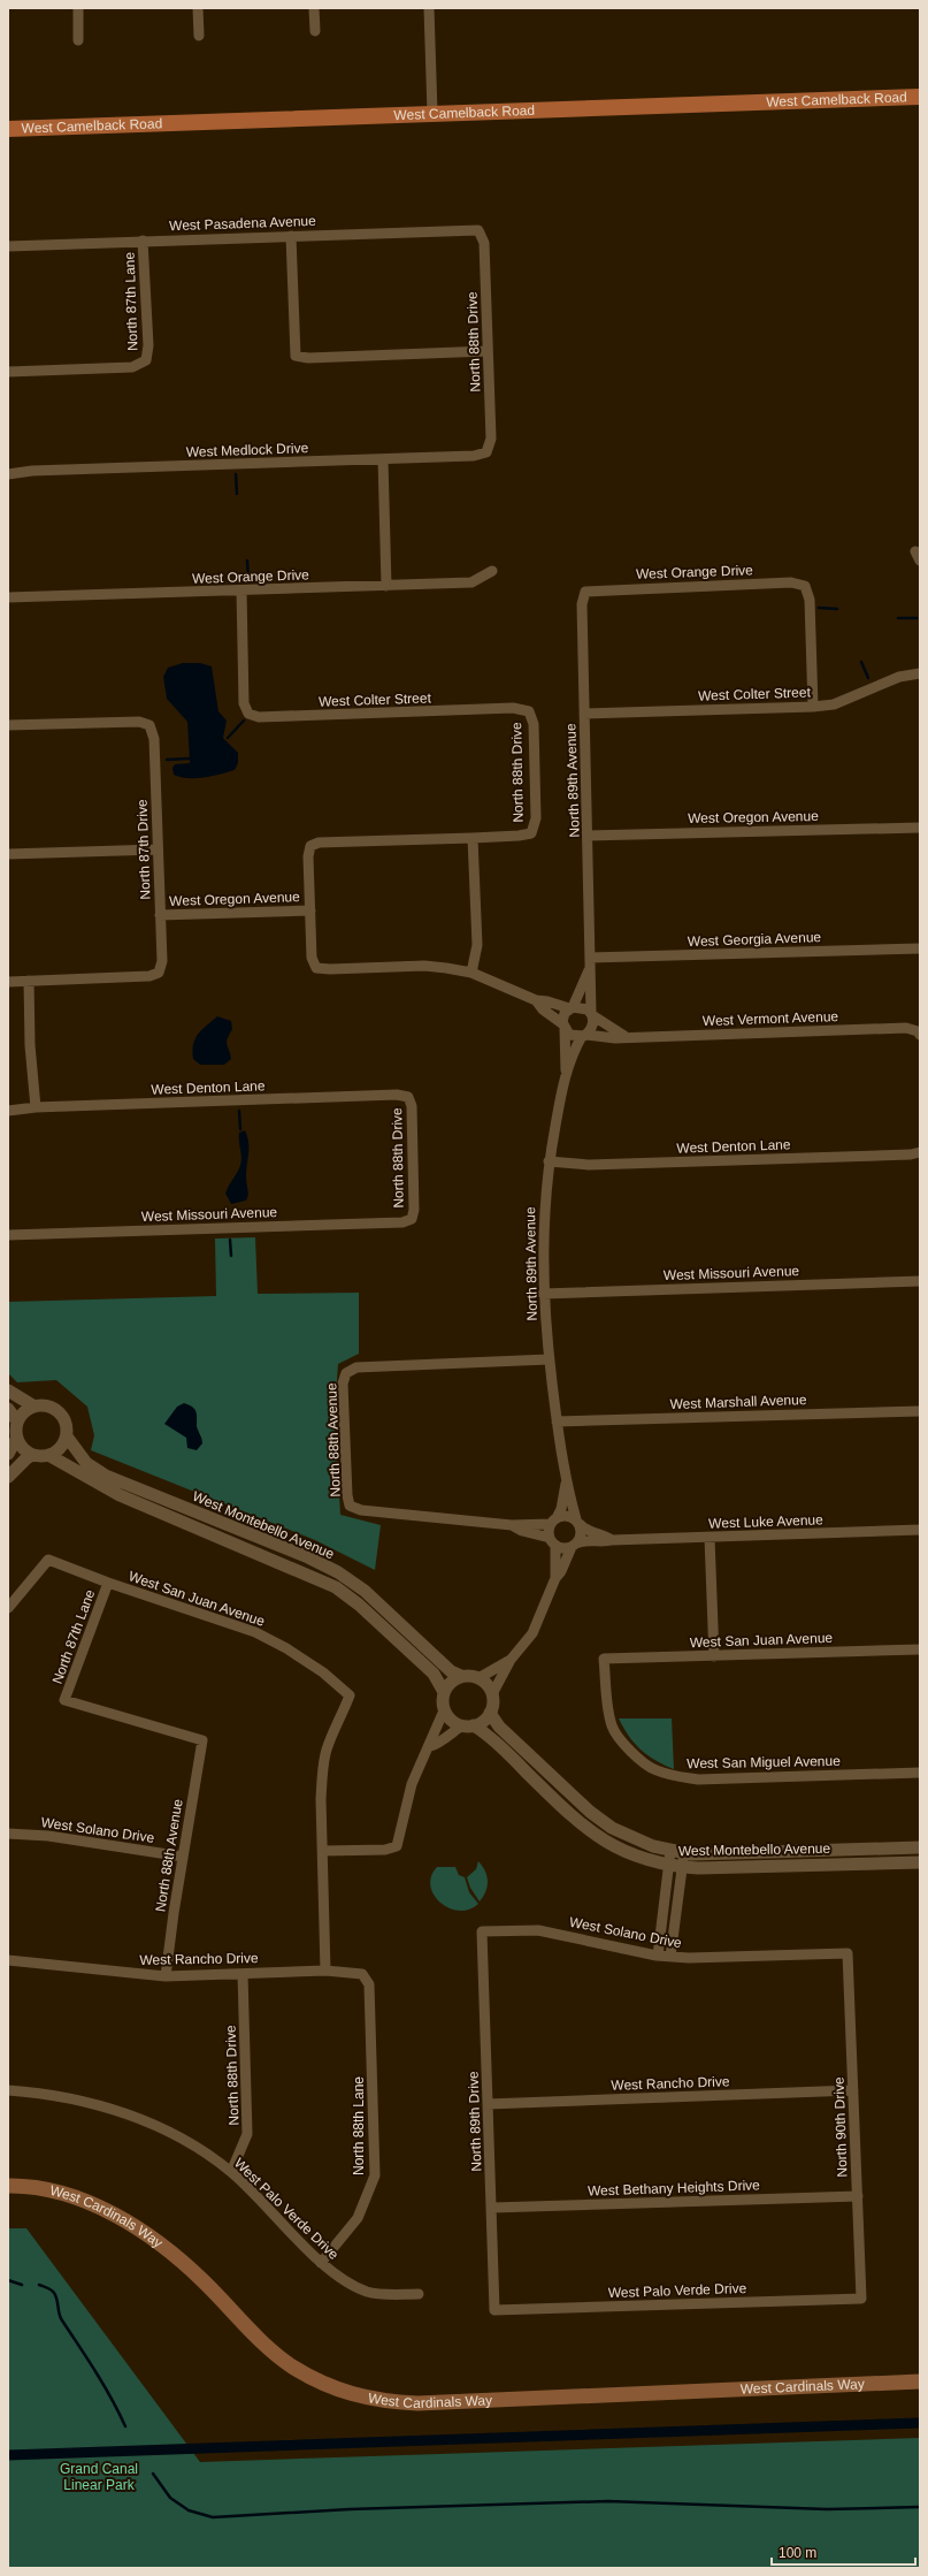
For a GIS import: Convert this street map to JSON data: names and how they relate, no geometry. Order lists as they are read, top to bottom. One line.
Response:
{"streets":{"main road":["West Camelback Road","West Cardinals Way"],"street":["West Pasadena Avenue","North 87th Lane","North 88th Drive","West Medlock Drive","West Orange Drive","West Colter Street","North 89th Avenue","West Oregon Avenue","North 87th Drive","West Georgia Avenue","West Vermont Avenue","West Denton Lane","West Missouri Avenue","West Marshall Avenue","North 88th Avenue","West Luke Avenue","West Montebello Avenue","West San Juan Avenue","West San Miguel Avenue","West Solano Drive","West Rancho Drive","North 89th Drive","North 88th Lane","North 90th Drive","West Bethany Heights Drive","West Palo Verde Drive"]},"crossings":[["West Pasadena Avenue","North 87th Lane"],["West Pasadena Avenue","North 88th Drive"],["North 87th Lane","North 88th Avenue"],["North 87th Lane","West San Juan Avenue"],["North 88th Drive","West Medlock Drive"],["North 88th Drive","West Colter Street"],["North 88th Drive","West Denton Lane"],["North 88th Drive","West Missouri Avenue"],["North 88th Drive","West Rancho Drive"],["North 88th Drive","West Palo Verde Drive"],["West Orange Drive","West Colter Street"],["West Orange Drive","North 89th Avenue"],["West Colter Street","North 89th Avenue"],["North 89th Avenue","West Oregon Avenue"],["North 89th Avenue","West Georgia Avenue"],["North 89th Avenue","West Vermont Avenue"],["North 89th Avenue","West Denton Lane"],["North 89th Avenue","West Missouri Avenue"],["North 89th Avenue","West Marshall Avenue"],["North 89th Avenue","North 88th Avenue"],["North 89th Avenue","West Luke Avenue"],["West Oregon Avenue","North 87th Drive"],["North 88th Avenue","West Solano Drive"],["North 88th Avenue","West Rancho Drive"],["West San Juan Avenue","West San Miguel Avenue"],["West Solano Drive","North 89th Drive"],["West Solano Drive","North 90th Drive"],["West Rancho Drive","North 89th Drive"],["West Rancho Drive","North 88th Lane"],["West Rancho Drive","North 90th Drive"],["North 89th Drive","West Bethany Heights Drive"],["North 89th Drive","West Palo Verde Drive"],["North 88th Lane","West Palo Verde Drive"],["North 90th Drive","West Bethany Heights Drive"],["North 90th Drive","West Palo Verde Drive"]],"parks":["Grand Canal Linear Park"],"scale_bar":"100 m"}
